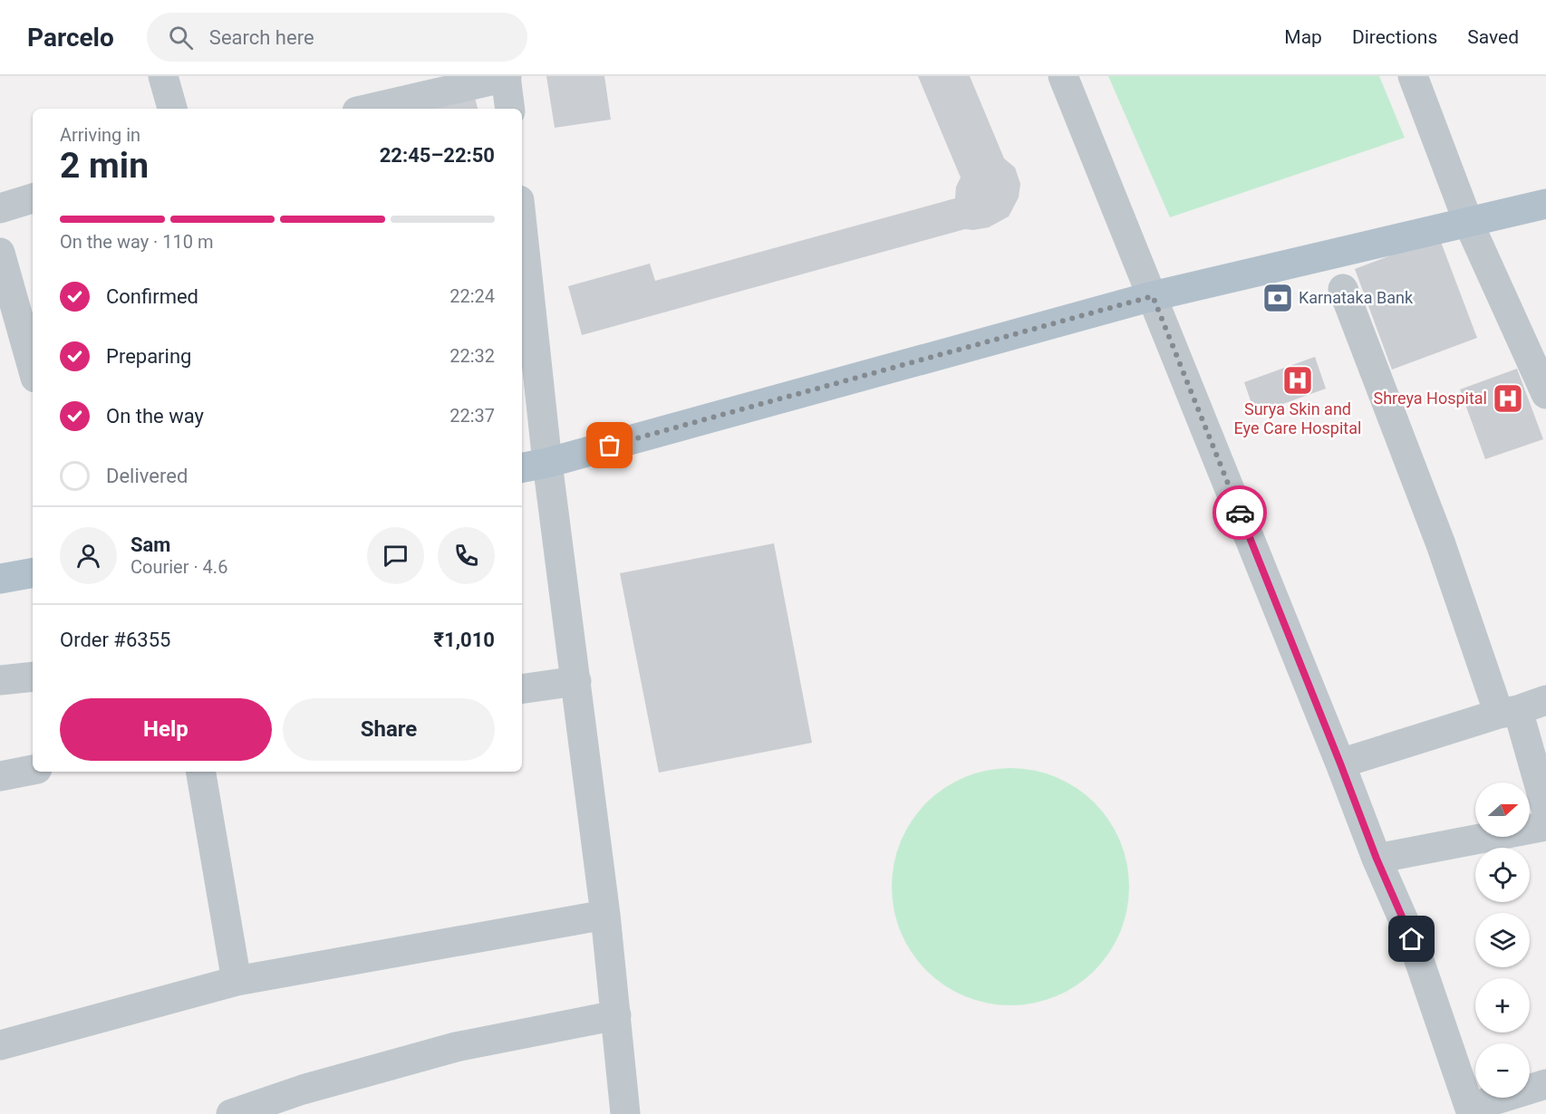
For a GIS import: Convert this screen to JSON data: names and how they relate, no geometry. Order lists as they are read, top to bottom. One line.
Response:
{"places":{"bank":["Karnataka Bank"],"hospital":["Surya Skin and Eye Care Hospital","Shreya Hospital"]},"north":"right","page":{"header":"Parcelo","search":"Search here","nav":["Map","Directions","Saved"],"heading":["2 min","Arriving in","22:45–22:50"],"panel":["Sam","Courier · 4.6","Order #6355","₹1,010"],"bar":"On the way · 110 m","list":[["Confirmed","22:24"],["Preparing","22:32"],["On the way","22:37"],"Delivered"],"buttons":["Help","Share"],"map_buttons":["+","−"]}}
